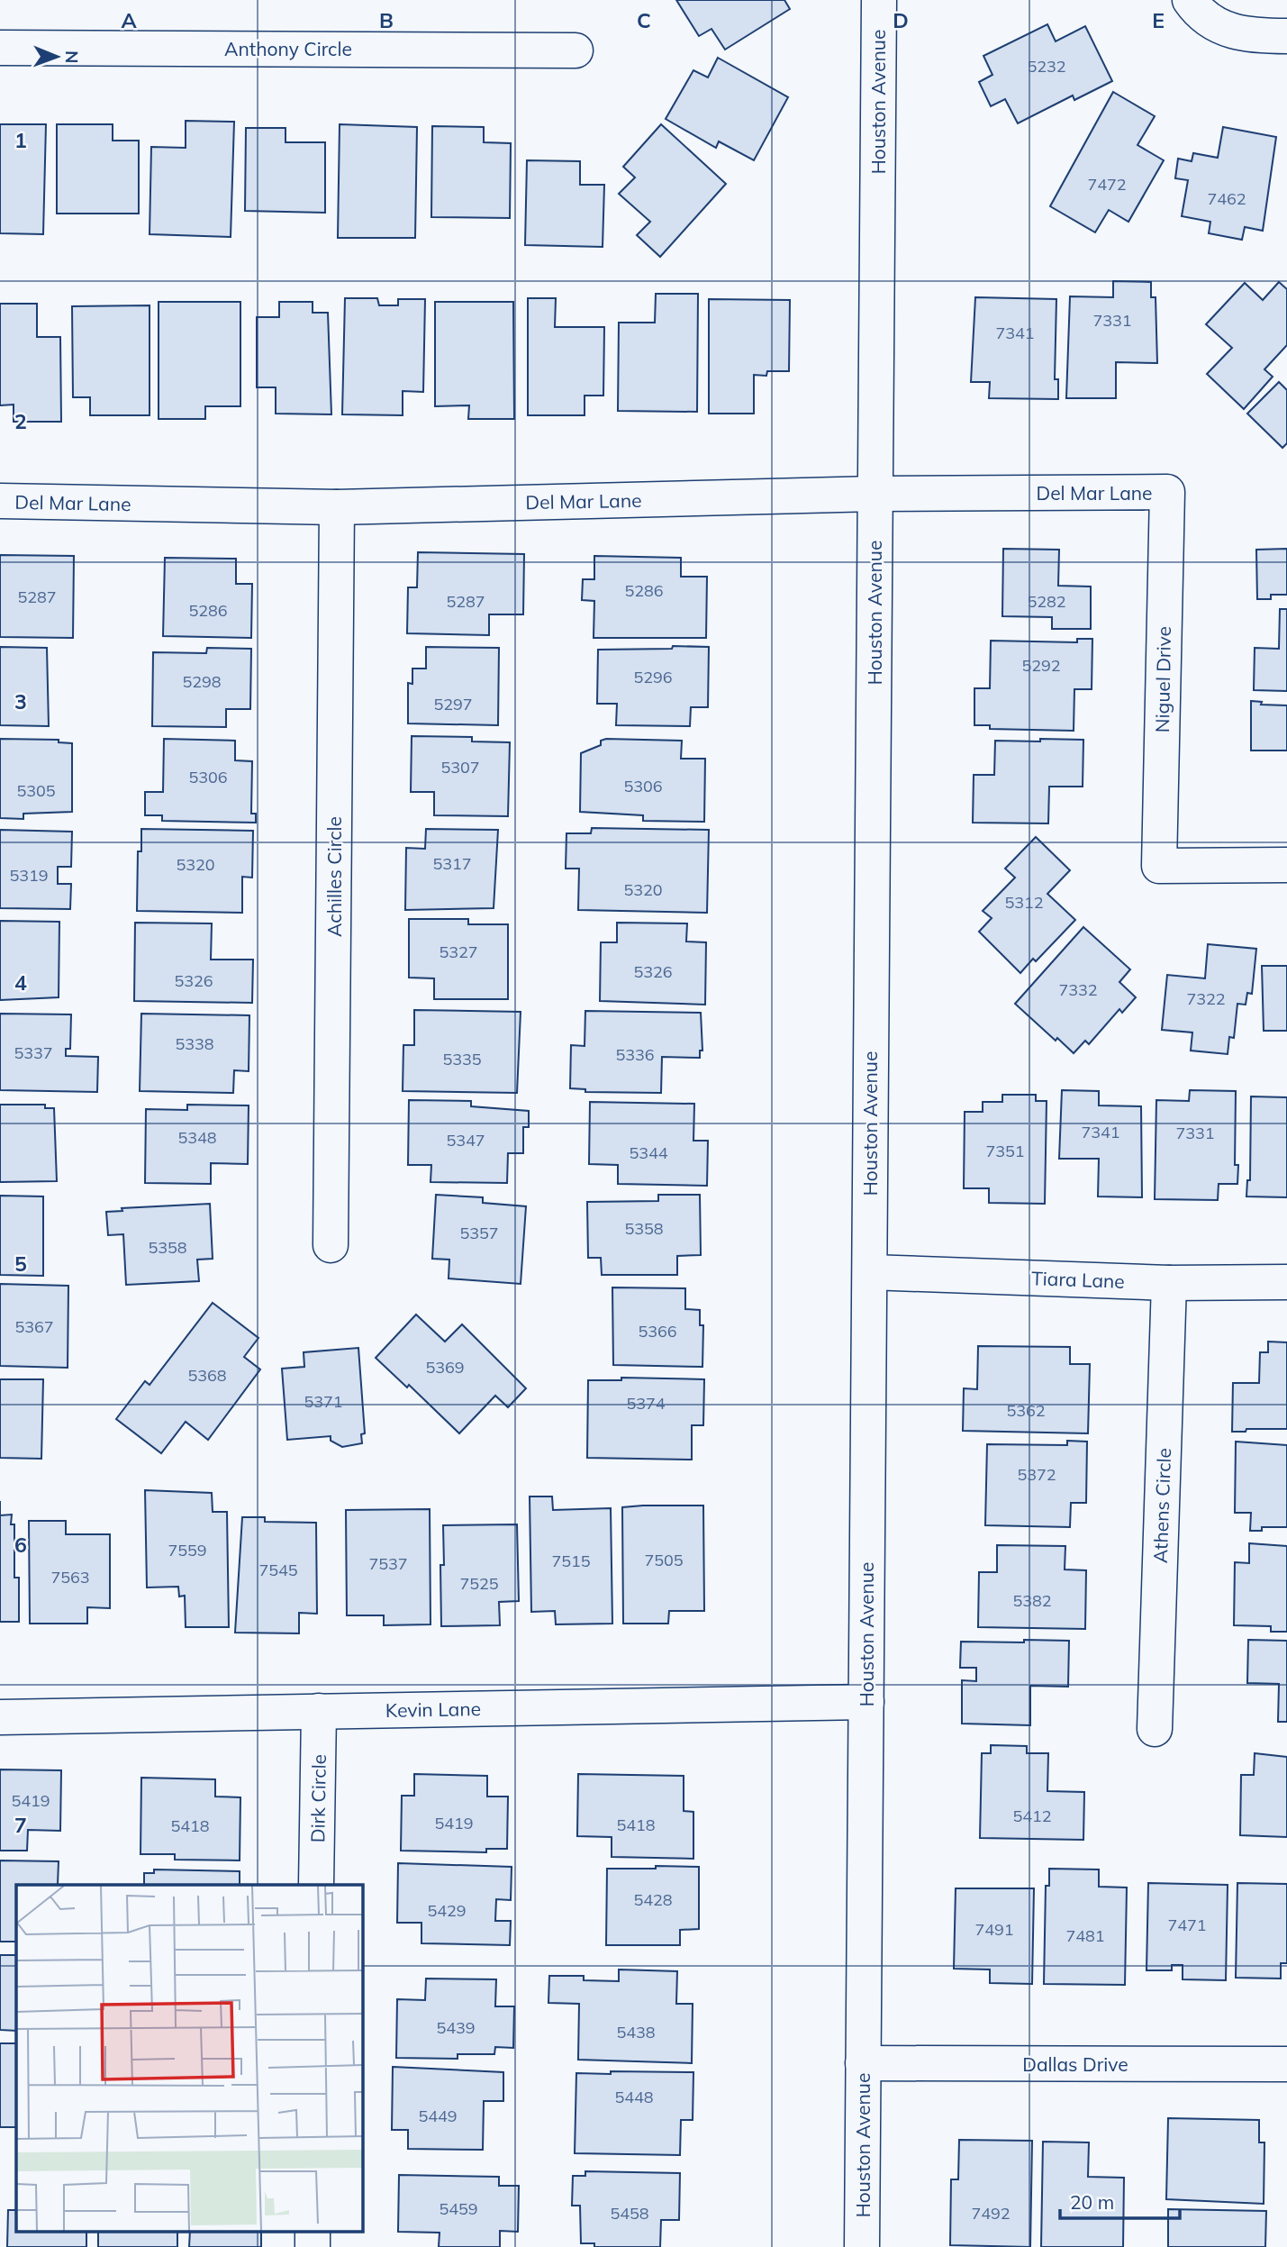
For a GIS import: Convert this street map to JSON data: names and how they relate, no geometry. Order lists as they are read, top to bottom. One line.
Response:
{"streets":{"street":["Anthony Circle","Houston Avenue","Del Mar Lane","Niguel Drive","Achilles Circle","Tiara Lane","Athens Circle","Kevin Lane","Dirk Circle","Dallas Drive"]},"crossings":[["Houston Avenue","Del Mar Lane"],["Houston Avenue","Tiara Lane"],["Houston Avenue","Kevin Lane"],["Houston Avenue","Dallas Drive"],["Del Mar Lane","Niguel Drive"],["Del Mar Lane","Achilles Circle"],["Tiara Lane","Athens Circle"],["Kevin Lane","Dirk Circle"]],"house_numbers":["5232","7472","7462","7331","7341","5286","5287","5287","5282","5286","5292","5296","5298","5297","5307","5306","5306","5305","5317","5320","5319","5320","5312","5327","5326","5326","7332","7322","5338","5337","5336","5335","7341","7331","5348","5347","7351","5344","5358","5357","5358","5367","5366","5369","5368","5371","5374","5362","5372","7559","7505","7515","7537","7545","7563","7525","5382","5419","5412","5419","5418","5418","5428","5429","7471","7491","7481","5439","5438","5448","5449","5459","5458","7492"],"scale_bar":"20 m","north":"right","grid":{"columns":["A","B","C","D","E"],"rows":["1","2","3","4","5","6","7"]}}
